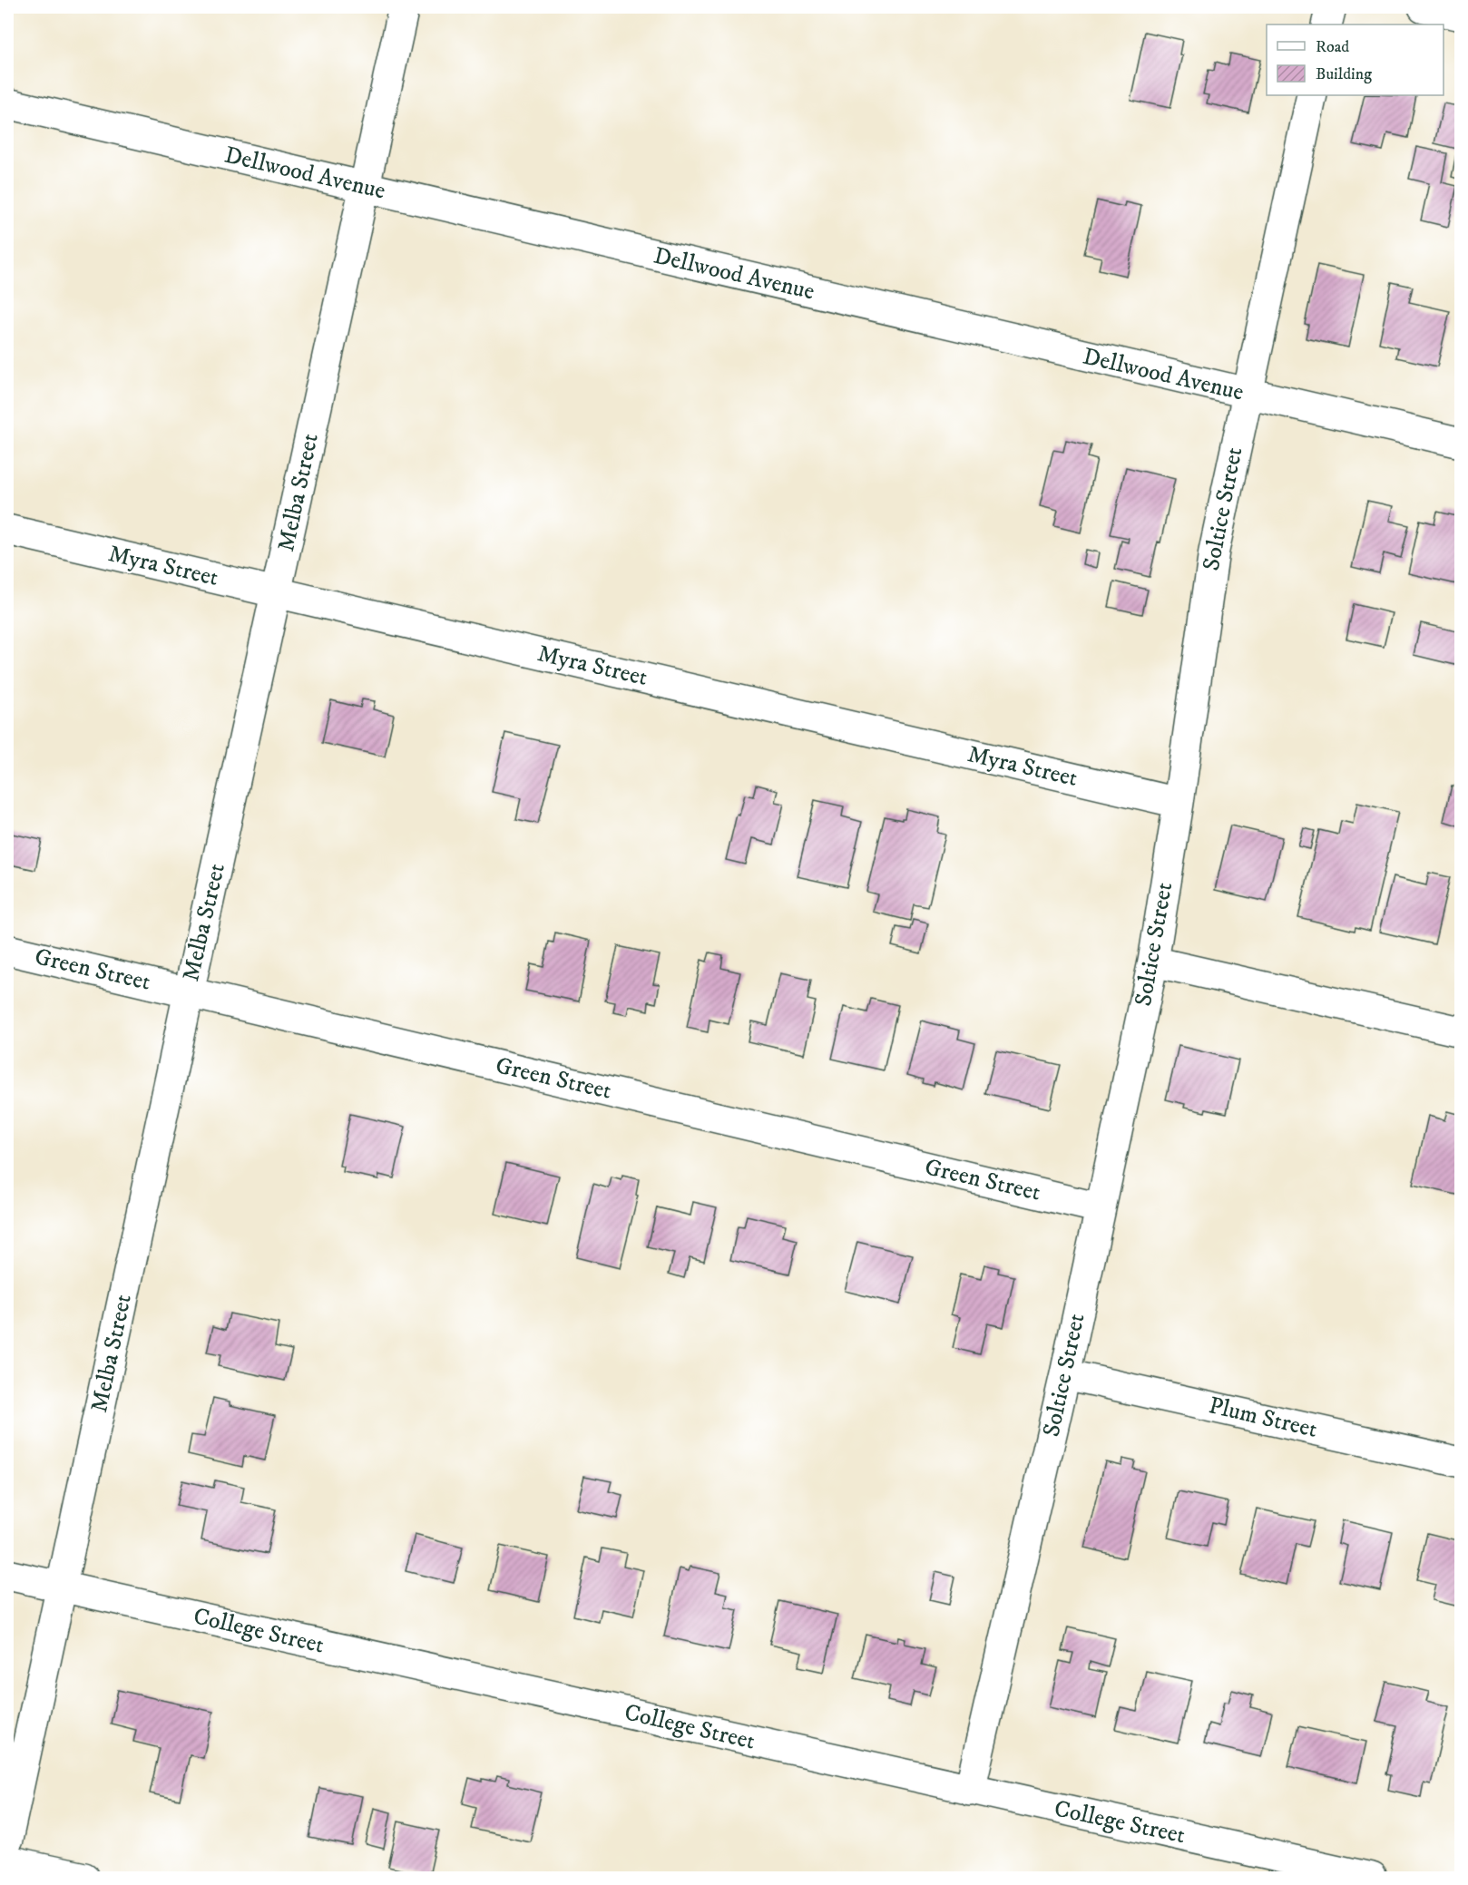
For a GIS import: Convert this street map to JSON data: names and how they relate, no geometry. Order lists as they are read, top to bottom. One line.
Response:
{"streets":{"street":["Dellwood Avenue","Melba Street","Soltice Street","Myra Street","Green Street","Plum Street","College Street"]},"crossings":[["Dellwood Avenue","Melba Street"],["Dellwood Avenue","Soltice Street"],["Melba Street","Myra Street"],["Melba Street","Green Street"],["Melba Street","College Street"],["Soltice Street","Myra Street"],["Soltice Street","Green Street"],["Soltice Street","Plum Street"],["Soltice Street","College Street"]],"legend":["Road","Building"]}
